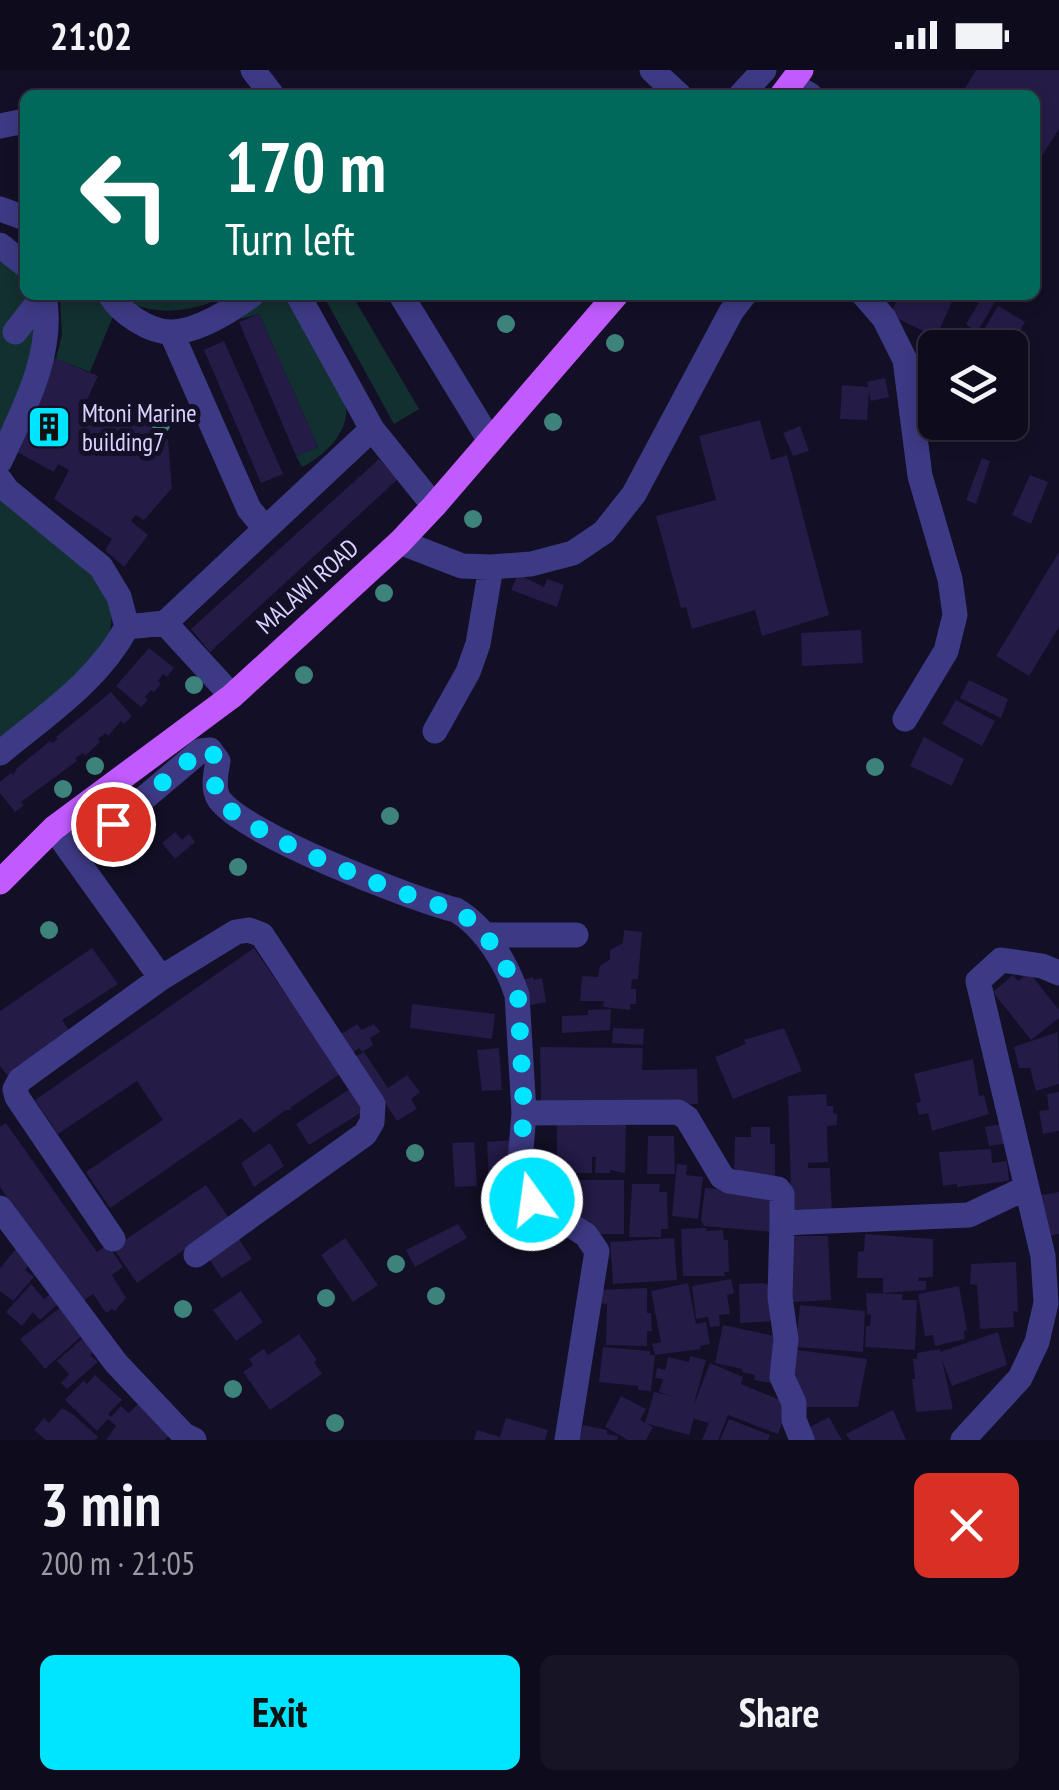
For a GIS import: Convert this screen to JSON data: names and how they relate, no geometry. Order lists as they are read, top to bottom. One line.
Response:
{"streets":{"main road":["MALAWI ROAD"]},"places":{"building":["Mtoni Marine building7"]},"page":{"status":"21:02","turn":["170 m","Turn left"],"heading":["3 min","200 m · 21:05"],"buttons":["Exit","Share"]}}
